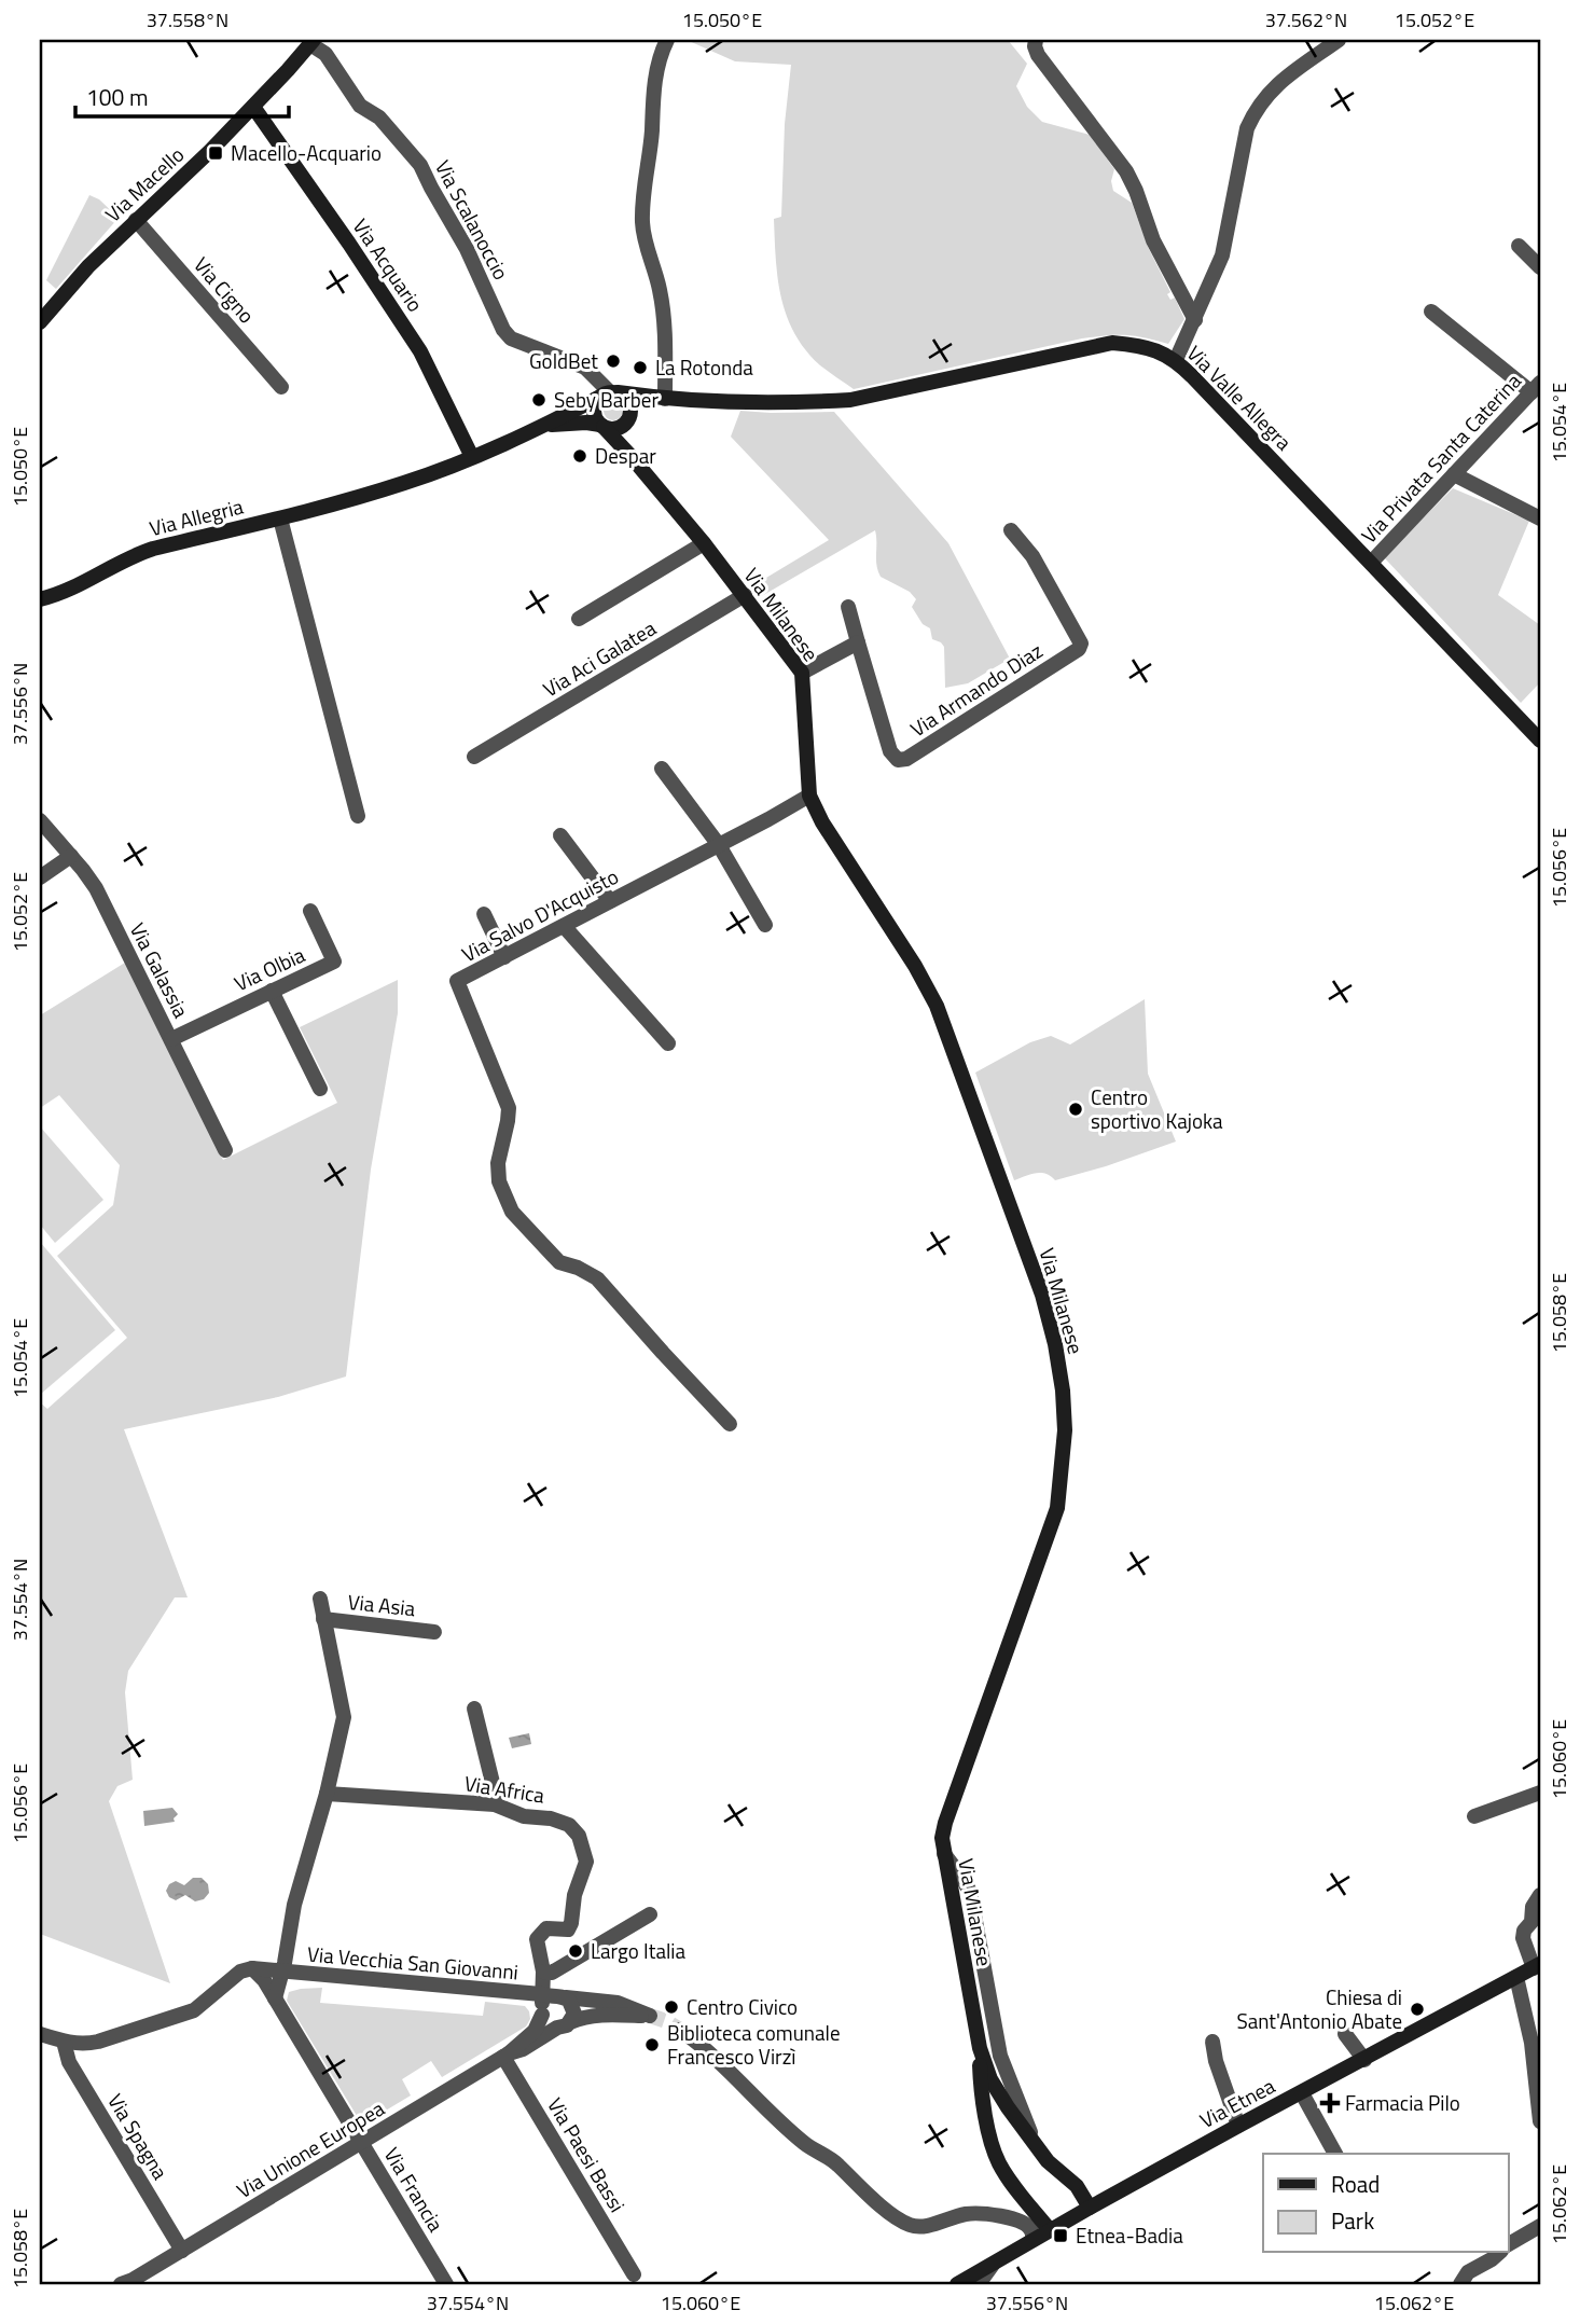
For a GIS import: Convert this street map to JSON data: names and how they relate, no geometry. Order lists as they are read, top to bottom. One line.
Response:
{"streets":{"street":["Via Macello","Via Scalanoccio","Via Acquario","Via Cigno","Via Valle Allegra","Via Privata Santa Caterina","Via Allegria","Via Milanese","Via Aci Galatea","Via Armando Diaz","Via Salvo D'Acquisto","Via Olbia","Via Galassia","Via Asia","Via Africa","Via Vecchia San Giovanni","Via Etnea","Via Spagna","Via Unione Europea","Via Paesi Bassi","Via Francia"]},"crossings":[["Via Macello","Via Scalanoccio"],["Via Macello","Via Acquario"],["Via Macello","Via Cigno"],["Via Scalanoccio","Via Valle Allegra"],["Via Scalanoccio","Via Milanese"],["Via Acquario","Via Allegria"],["Via Valle Allegra","Via Privata Santa Caterina"],["Via Valle Allegra","Via Milanese"],["Via Milanese","Via Aci Galatea"],["Via Milanese","Via Salvo D'Acquisto"],["Via Milanese","Via Etnea"],["Via Olbia","Via Galassia"],["Via Vecchia San Giovanni","Via Francia"],["Via Spagna","Via Unione Europea"],["Via Unione Europea","Via Paesi Bassi"],["Via Unione Europea","Via Francia"]],"places":{"transit":["Macello-Acquario","Etnea-Badia"],"other":["GoldBet","La Rotonda","Seby Barber","Despar","Centro sportivo Kajoka","Largo Italia","Centro Civico","Chiesa di Sant'Antonio Abate","Biblioteca comunale Francesco Virzì"],"health":["Farmacia Pilo"]},"legend":["Road","Park"],"scale_bar":"100 m","coordinates":["37.558°N","15.050°E","37.562°N","15.052°E","15.054°E","37.556°N","15.056°E","15.058°E","37.554°N","15.060°E","15.062°E"]}
